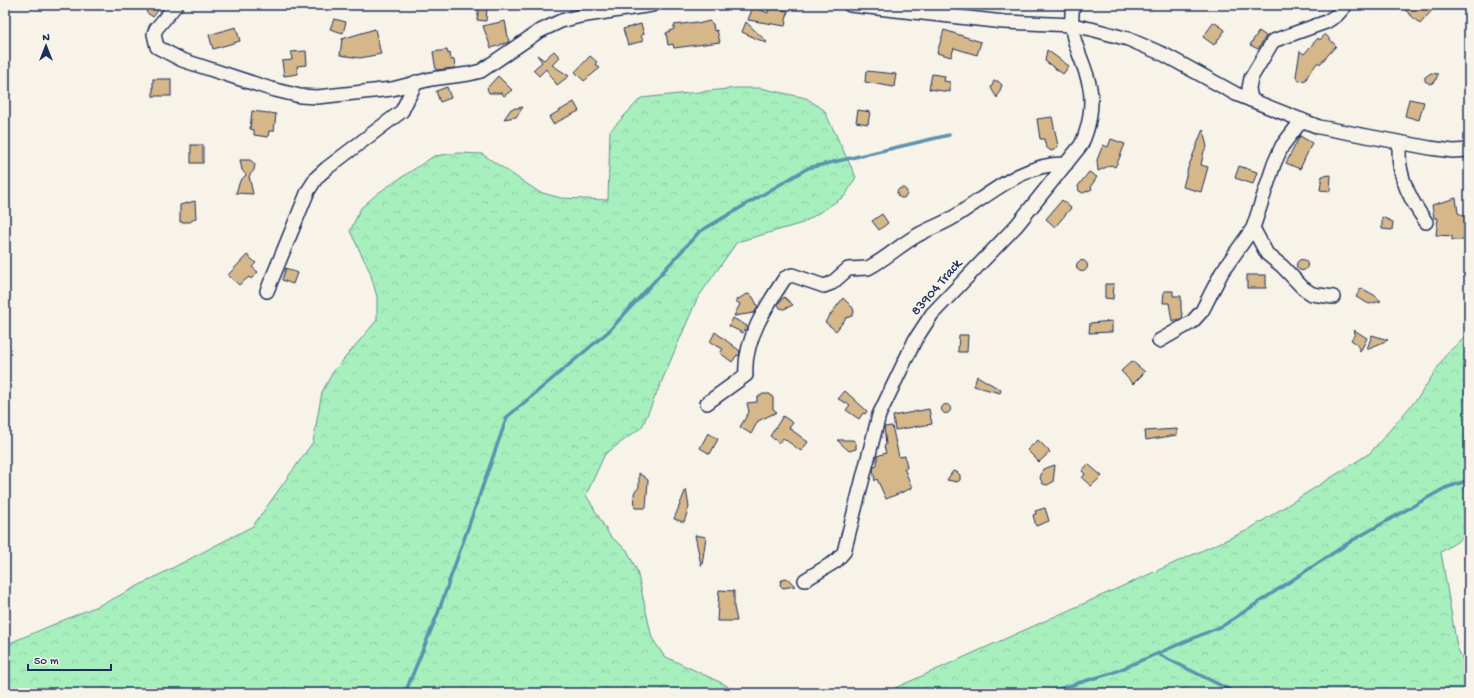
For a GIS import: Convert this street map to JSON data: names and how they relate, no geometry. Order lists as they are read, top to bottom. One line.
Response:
{"streets":{"street":["83904 Track"]},"scale_bar":"50 m","north":"top"}
